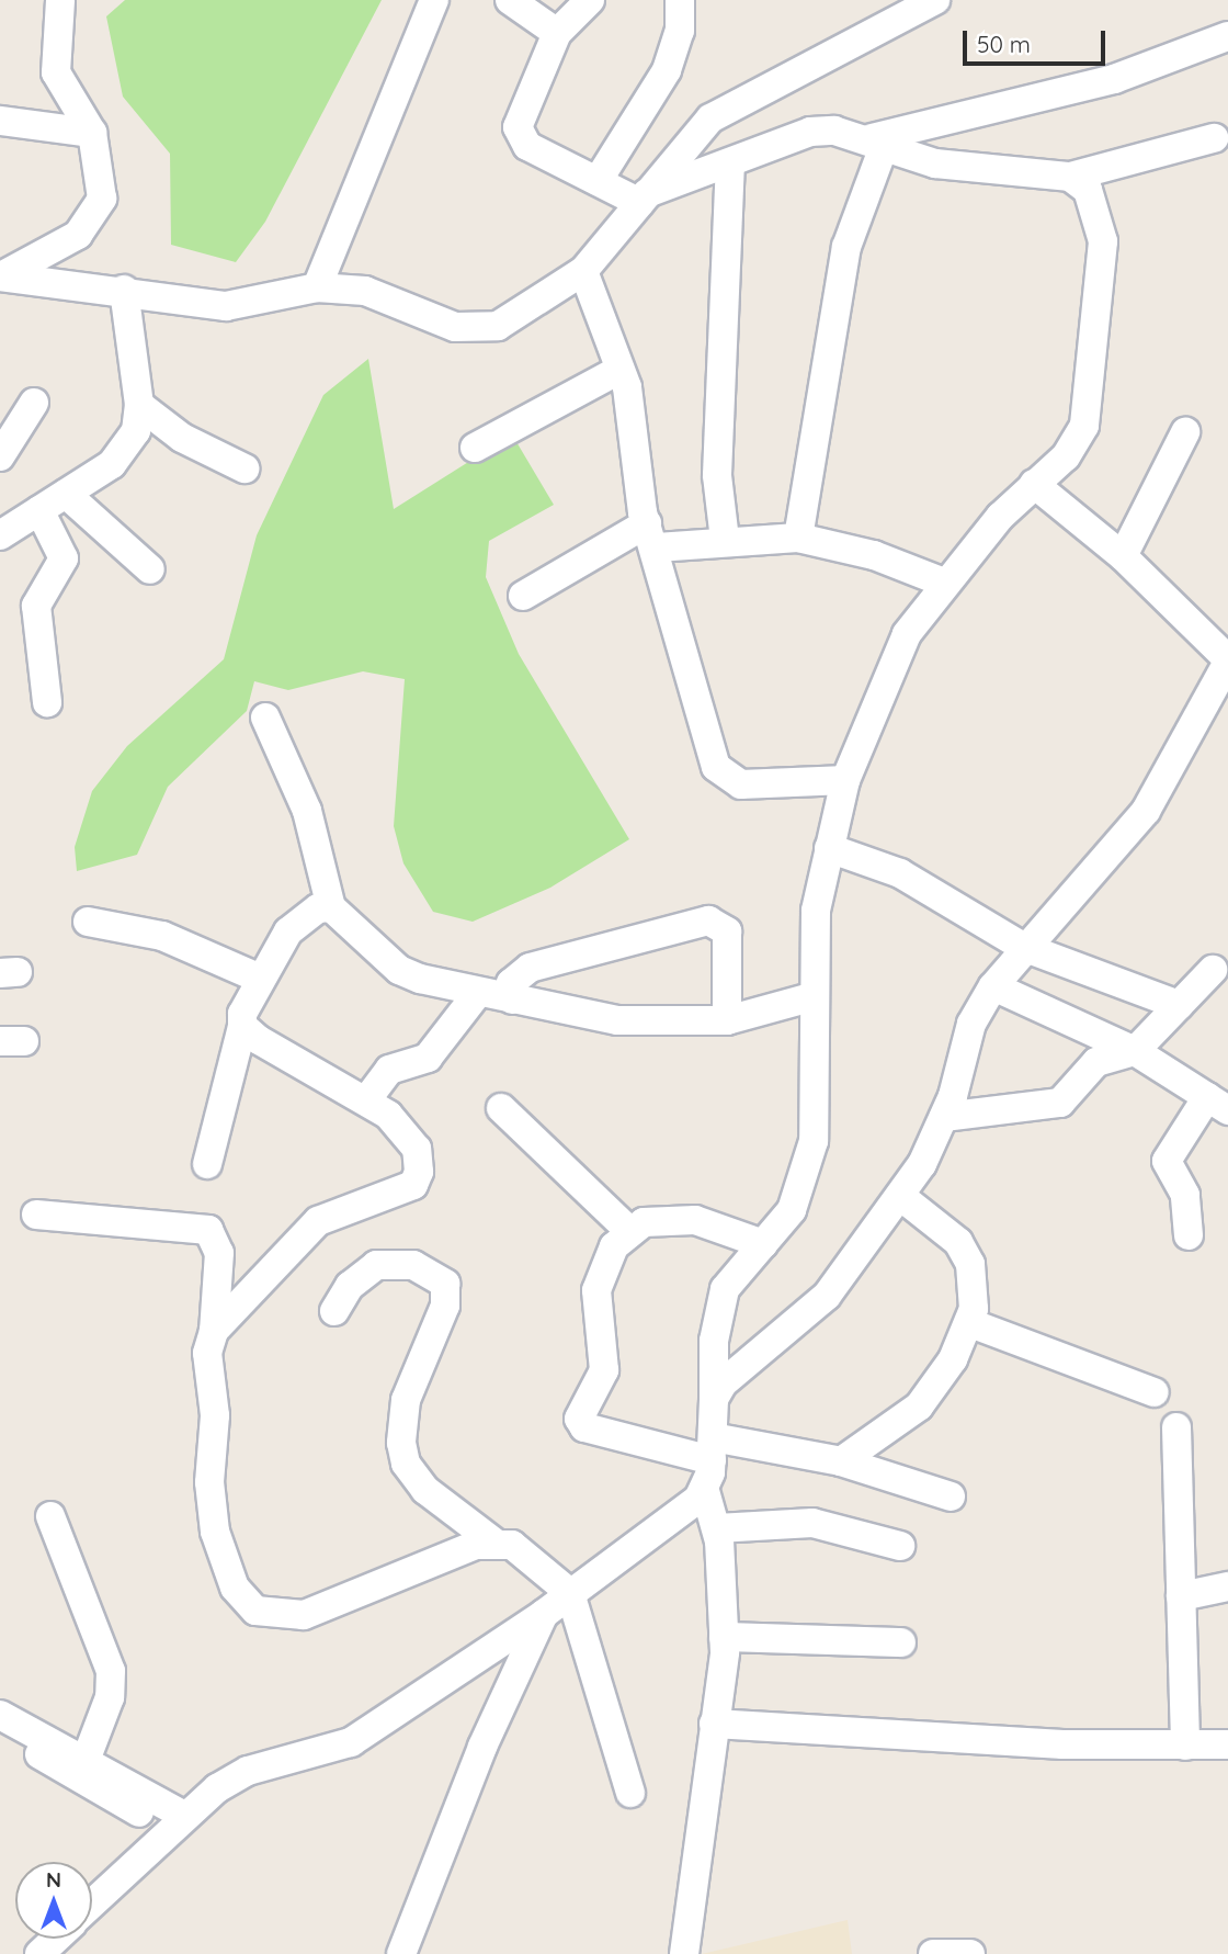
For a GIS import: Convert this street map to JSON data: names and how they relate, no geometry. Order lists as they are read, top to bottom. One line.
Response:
{"scale_bar":"50 m","north":"top"}
